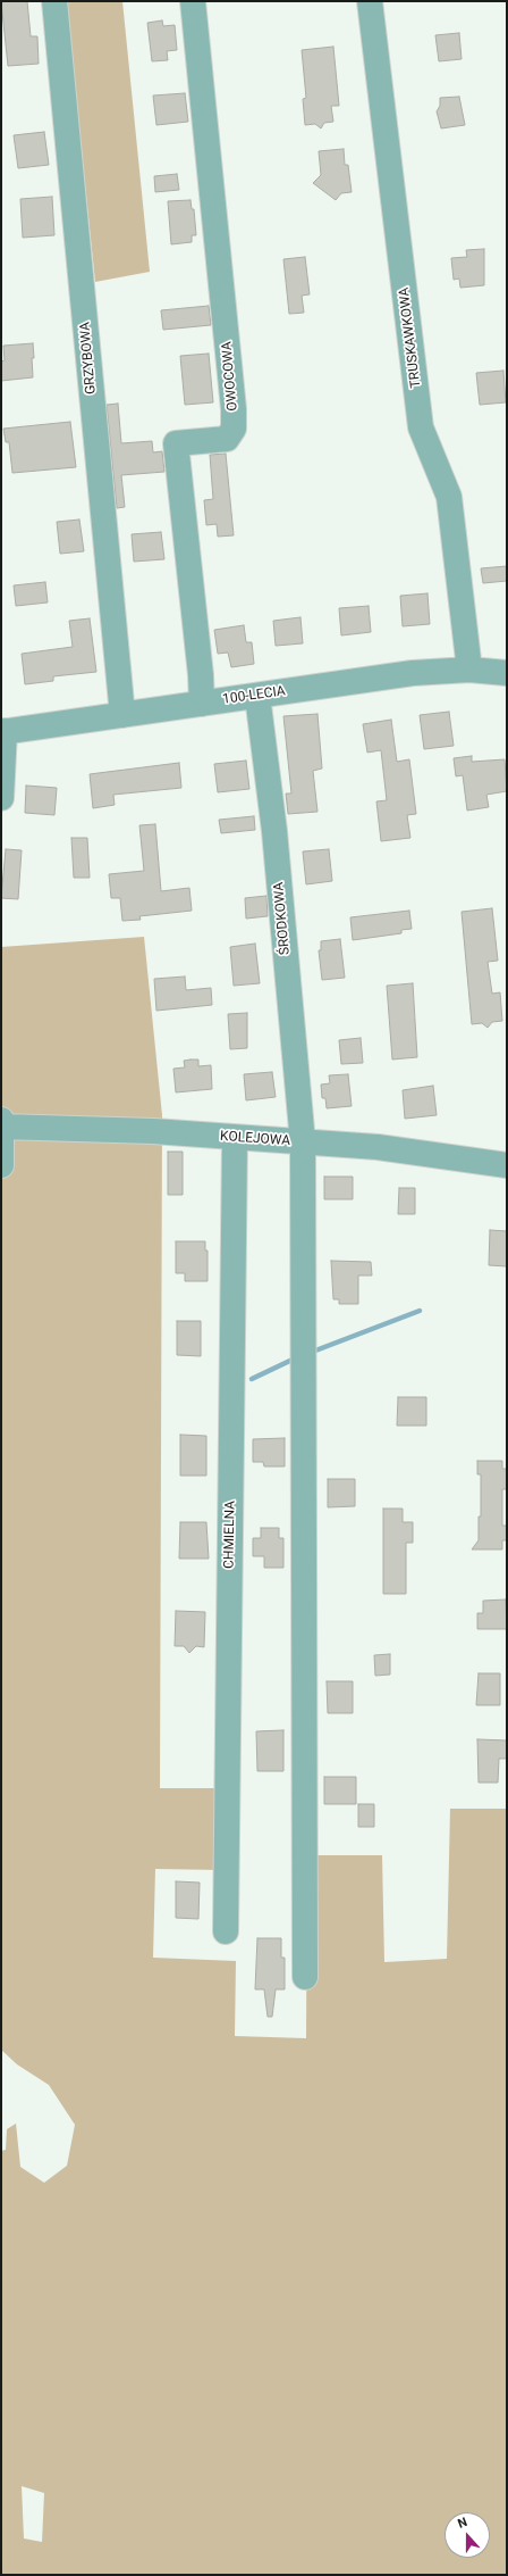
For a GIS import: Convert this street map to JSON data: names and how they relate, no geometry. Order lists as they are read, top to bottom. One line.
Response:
{"streets":{"street":["TRUSKAWKOWA","GRZYBOWA","OWOCOWA","100-LECIA","ŚRODKOWA","KOLEJOWA","CHMIELNA"]},"crossings":[["TRUSKAWKOWA","100-LECIA"],["GRZYBOWA","100-LECIA"],["OWOCOWA","100-LECIA"],["100-LECIA","ŚRODKOWA"],["ŚRODKOWA","KOLEJOWA"],["KOLEJOWA","CHMIELNA"]],"north":"top"}
